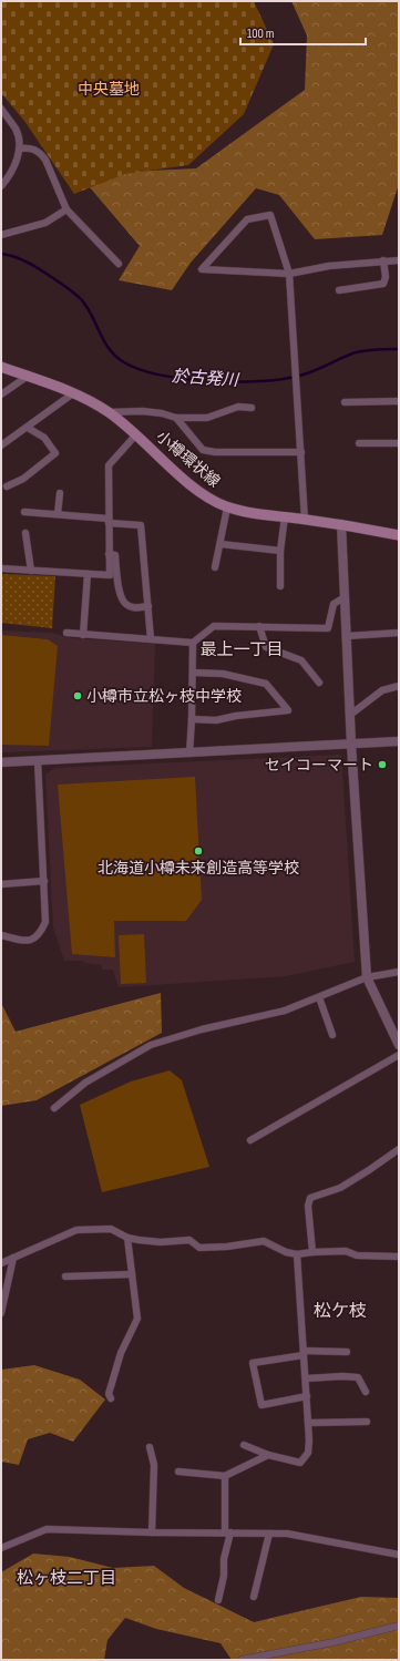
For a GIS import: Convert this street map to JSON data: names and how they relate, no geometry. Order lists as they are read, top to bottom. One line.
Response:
{"streets":{"main road":["小樽環状線"]},"districts":["最上一丁目","松ケ枝","松ヶ枝二丁目"],"water":["於古発川"],"parks":["中央墓地"],"places":["小樽市立松ヶ枝中学校","セイコーマート","北海道小樽未来創造高等学校"],"scale_bar":"100 m"}
